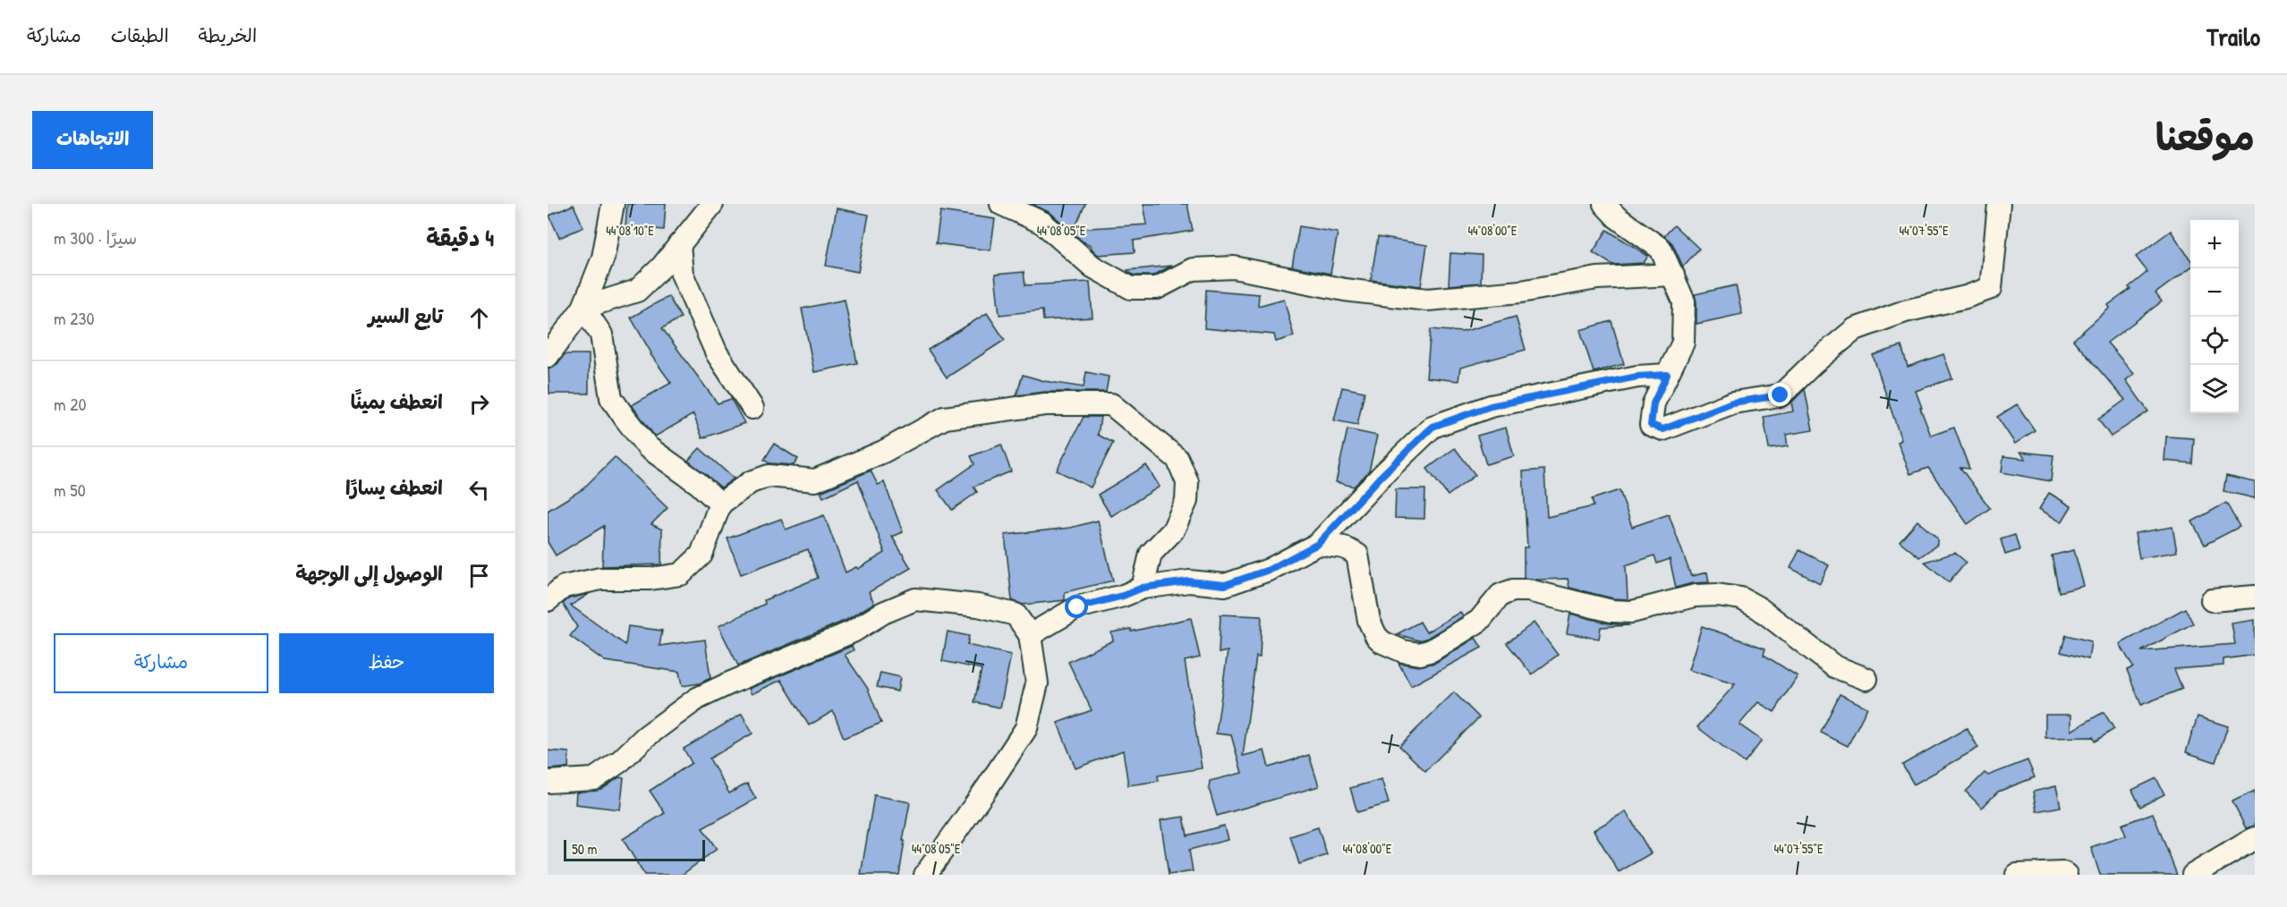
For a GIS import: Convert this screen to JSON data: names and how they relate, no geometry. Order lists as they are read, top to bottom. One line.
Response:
{"scale_bar":"50 m","page":{"header":"Trailo","nav":["الخريطة","الطبقات","مشاركة"],"title":"موقعنا","buttons":["الاتجاهات",["حفظ","مشاركة"]],"heading":["4 دقيقة","سيرًا · 300 m"],"map_buttons":["+","−"],"list":[["تابع السير","230 m"],["انعطف يمينًا","20 m"],["انعطف يسارًا","50 m"],"الوصول إلى الوجهة"],"scale":"50 m"},"coordinates":["44°08'05\"E","44°08'00\"E","44°07'55\"E","44°08'10\"E"]}
